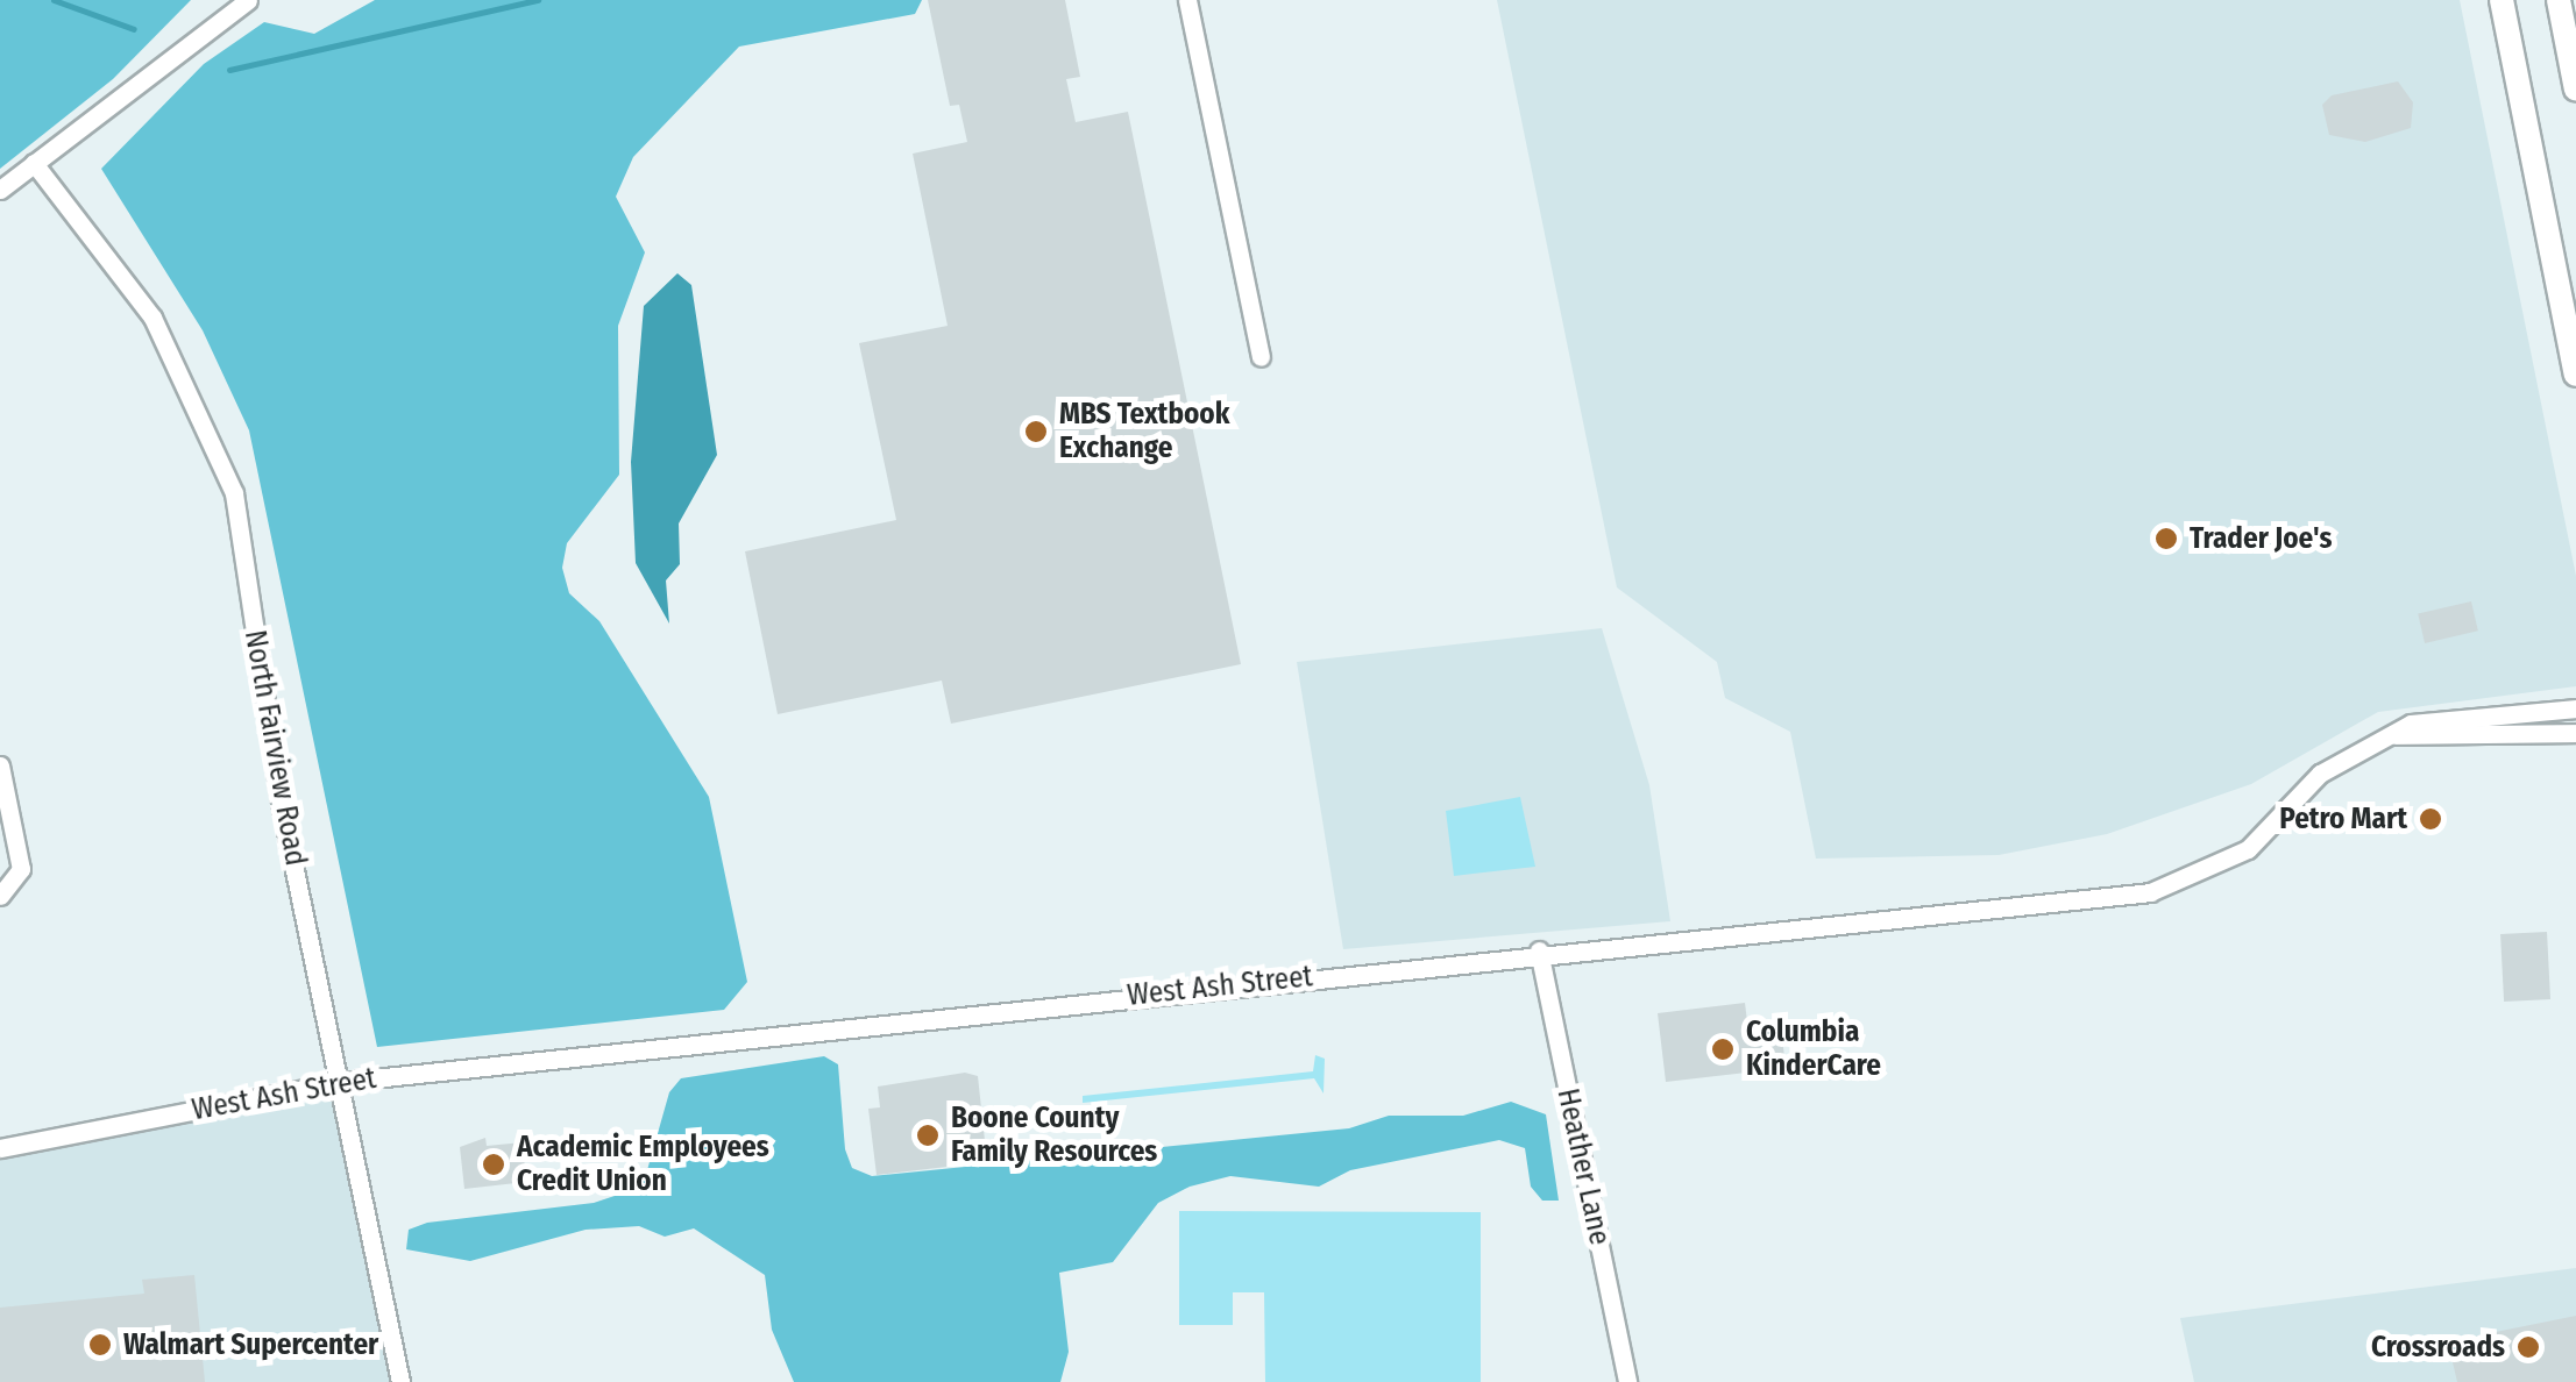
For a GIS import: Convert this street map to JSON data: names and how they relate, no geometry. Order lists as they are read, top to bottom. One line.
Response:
{"streets":{"street":["North Fairview Road","West Ash Street","Heather Lane"]},"crossings":[["North Fairview Road","West Ash Street"],["West Ash Street","Heather Lane"]],"places":["MBS Textbook Exchange","Trader Joe's","Petro Mart","Columbia KinderCare","Boone County Family Resources","Academic Employees Credit Union","Walmart Supercenter","Crossroads"]}
